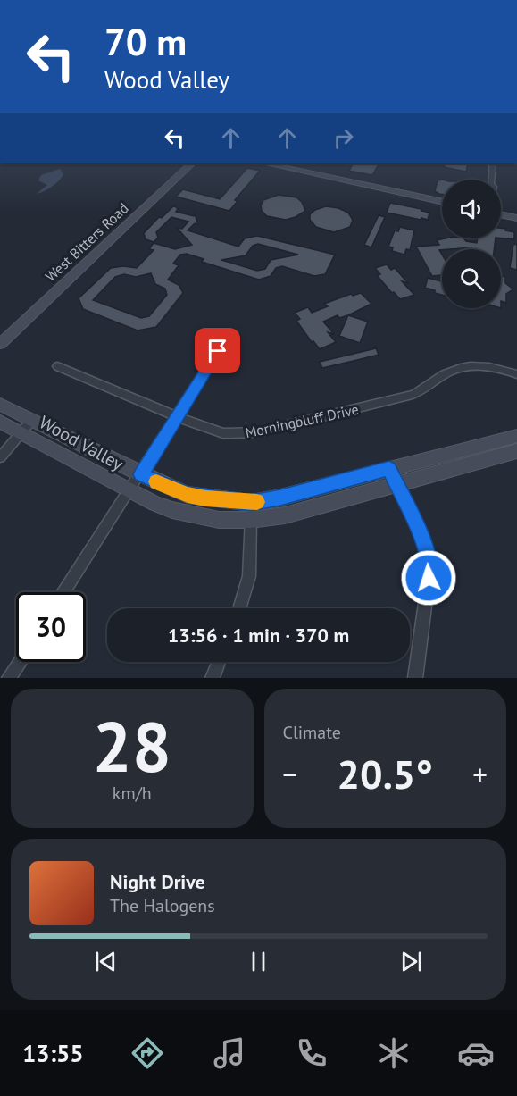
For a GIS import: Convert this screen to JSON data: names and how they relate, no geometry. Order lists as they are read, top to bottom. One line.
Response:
{"streets":{"street":["West Bitters Road","Morningbluff Drive","Wood Valley"]},"page":{"turn":["70 m","Wood Valley"],"limit":"30","trip":"13:56 · 1 min · 370 m","tile":[["28","km/h"],"Climate"],"heat":["−","20.5°","+"],"song":["Night Drive","The Halogens"],"tabs":"13:55"}}
